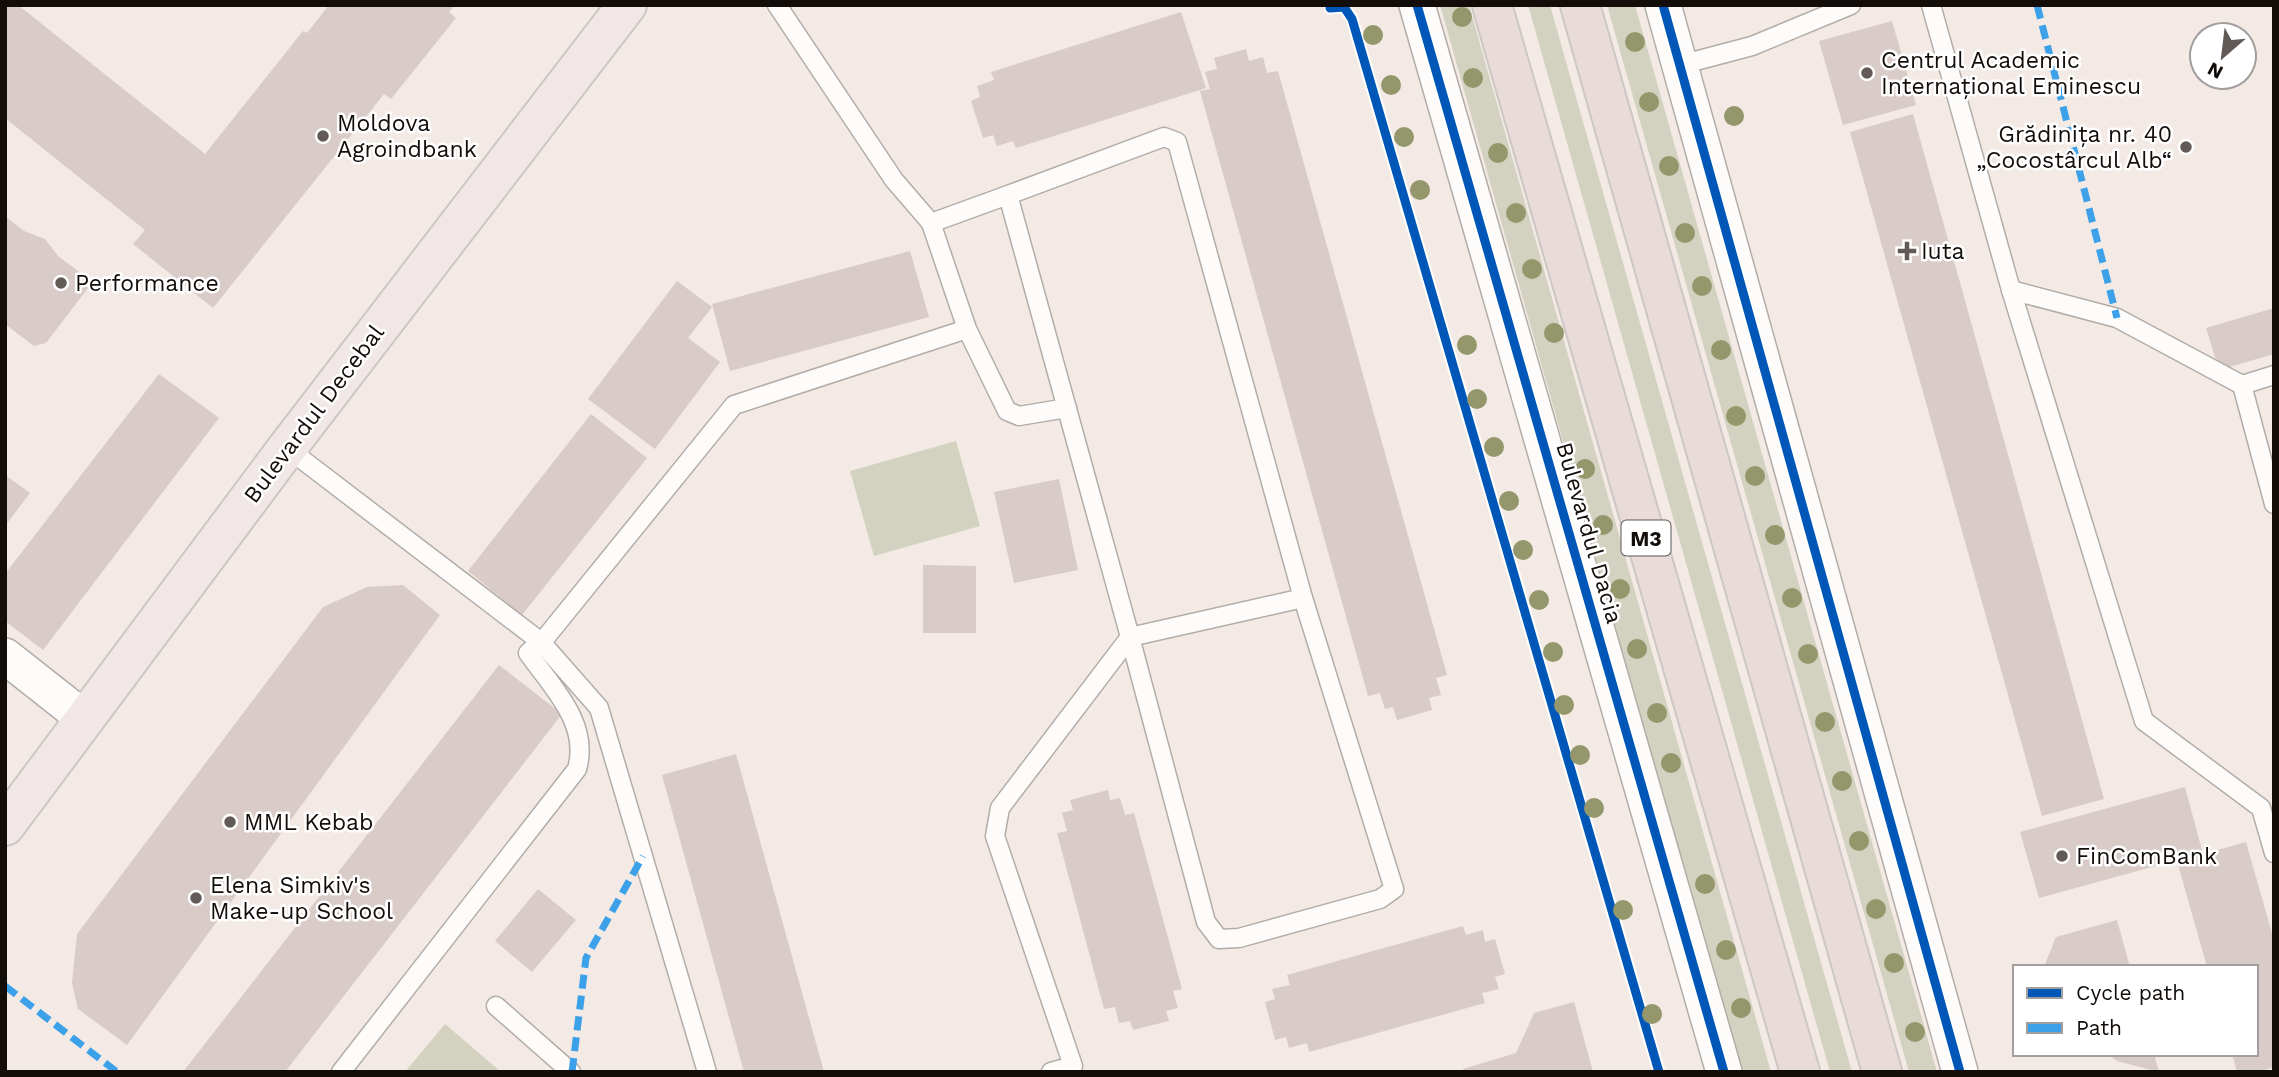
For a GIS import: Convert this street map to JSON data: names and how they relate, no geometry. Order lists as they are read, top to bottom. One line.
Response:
{"streets":{"highway":["M3"],"main road":["Bulevardul Decebal"],"street":["Bulevardul Dacia"]},"places":{"other":["Centrul Academic Internațional Eminescu","Moldova Agroindbank","Grădinița nr. 40 „Cocostârcul Alb“","Performance","MML Kebab","FinComBank","Elena Simkiv's Make-up School"],"health":["Iuta"]},"legend":["Cycle path","Path"],"north":"bottom left"}
